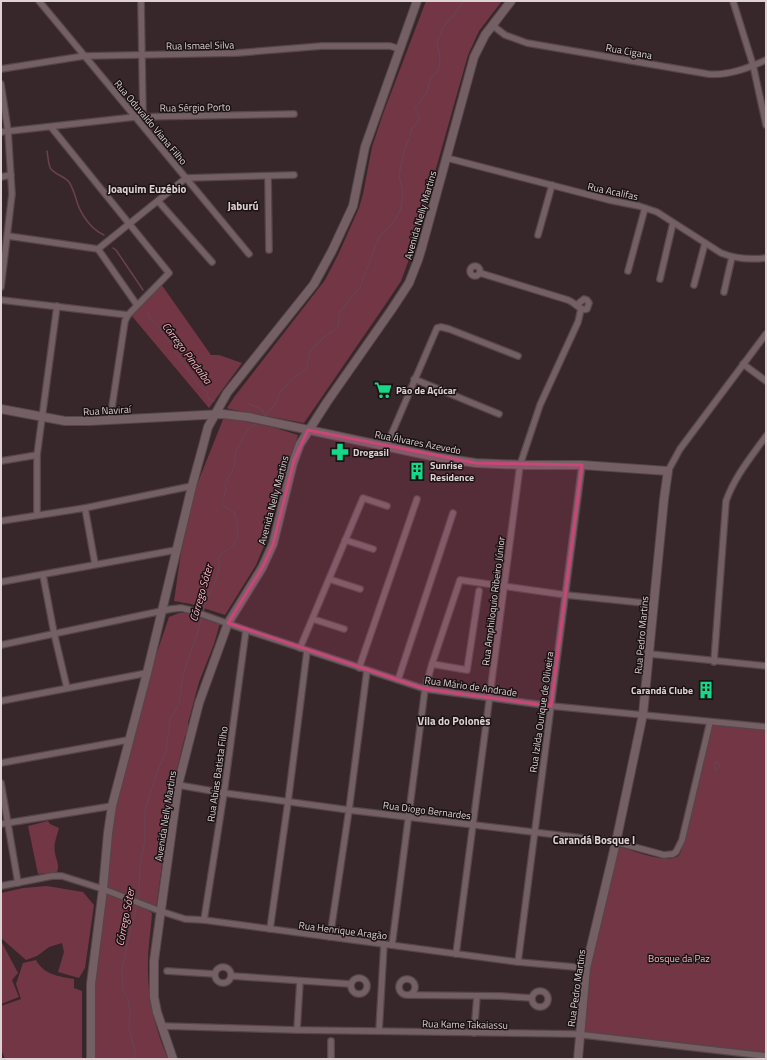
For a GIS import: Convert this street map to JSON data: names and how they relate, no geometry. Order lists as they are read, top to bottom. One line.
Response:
{"streets":{"main road":["Avenida Nelly Martins","Rua Naviraí","Rua Álvares Azevedo","Rua Pedro Martins"],"street":["Rua Ismael Silva","Rua Cigana","Rua Sérgio Porto","Rua Oduvaldo Viana Filho","Rua Acalifas","Rua Amphiloquio Ribeiro Júnior","Rua Mário de Andrade","Rua Izilda Ourique de Oliveira","Rua Abias Batista Filho","Rua Diogo Bernardes","Rua Henrique Aragão","Rua Kame Takaiassu"]},"crossings":[["Rua Ismael Silva","Rua Oduvaldo Viana Filho"],["Rua Cigana","Avenida Nelly Martins"],["Rua Sérgio Porto","Rua Oduvaldo Viana Filho"],["Rua Acalifas","Avenida Nelly Martins"],["Avenida Nelly Martins","Rua Álvares Azevedo"],["Avenida Nelly Martins","Rua Mário de Andrade"],["Avenida Nelly Martins","Rua Diogo Bernardes"],["Avenida Nelly Martins","Rua Henrique Aragão"],["Avenida Nelly Martins","Rua Kame Takaiassu"],["Rua Naviraí","Rua Álvares Azevedo"],["Rua Álvares Azevedo","Rua Amphiloquio Ribeiro Júnior"],["Rua Álvares Azevedo","Rua Pedro Martins"],["Rua Álvares Azevedo","Rua Izilda Ourique de Oliveira"],["Rua Amphiloquio Ribeiro Júnior","Rua Mário de Andrade"],["Rua Amphiloquio Ribeiro Júnior","Rua Diogo Bernardes"],["Rua Amphiloquio Ribeiro Júnior","Rua Henrique Aragão"],["Rua Pedro Martins","Rua Mário de Andrade"],["Rua Pedro Martins","Rua Diogo Bernardes"],["Rua Pedro Martins","Rua Henrique Aragão"],["Rua Pedro Martins","Rua Kame Takaiassu"],["Rua Mário de Andrade","Rua Izilda Ourique de Oliveira"],["Rua Mário de Andrade","Rua Abias Batista Filho"],["Rua Mário de Andrade","Rua Diogo Bernardes"],["Rua Izilda Ourique de Oliveira","Rua Diogo Bernardes"],["Rua Izilda Ourique de Oliveira","Rua Henrique Aragão"],["Rua Abias Batista Filho","Rua Diogo Bernardes"],["Rua Abias Batista Filho","Rua Henrique Aragão"]],"districts":["Joaquim Euzébio","Jaburú","Vila do Polonês","Carandá Bosque I"],"water":["Córrego Pindaíba","Córrego Sóter"],"parks":["Bosque da Paz"],"places":{"supermarket":["Pão de Açúcar"],"pharmacy":["Drogasil"],"building":["Sunrise Residence","Carandá Clube"]}}
